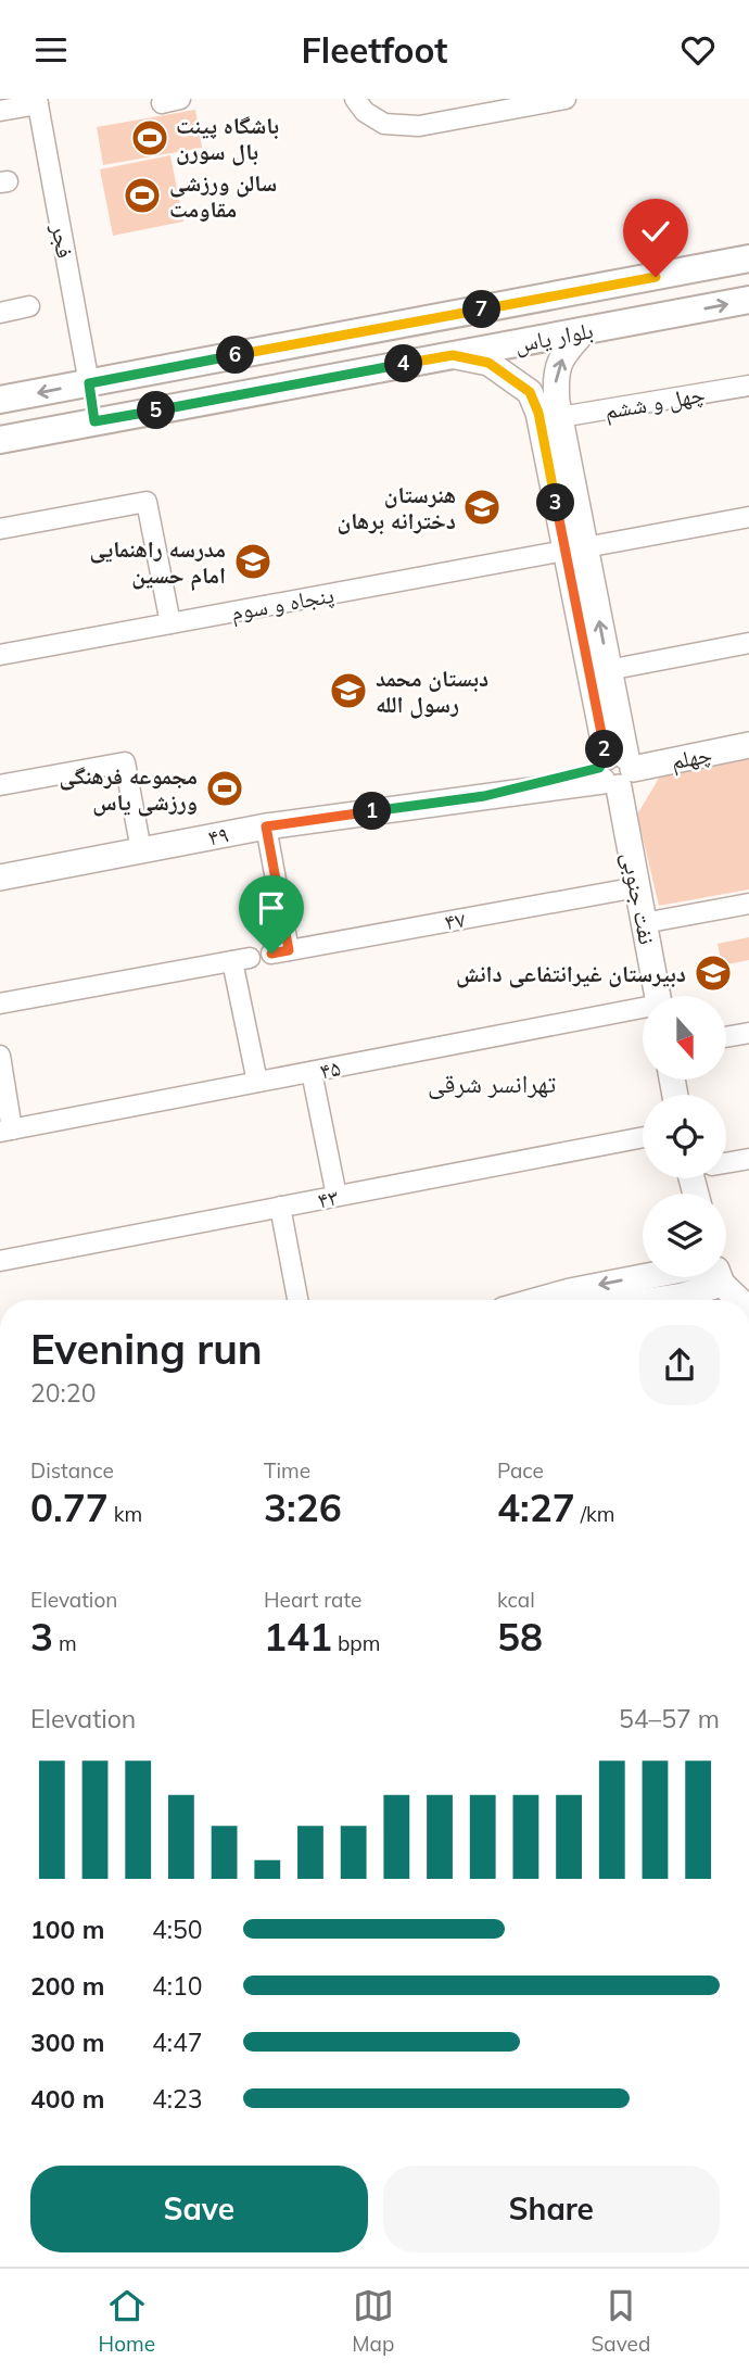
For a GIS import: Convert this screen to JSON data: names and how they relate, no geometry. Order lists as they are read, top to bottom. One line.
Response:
{"streets":{"main road":["بلوار یاس"],"street":["فجر","چهل و ششم","پنجاه و سوم","چهلم","۴۹","نفت جنوبی","۴۷","۴۵","۴۳"]},"crossings":[["فجر","بلوار یاس"],["چهل و ششم","نفت جنوبی"],["پنجاه و سوم","نفت جنوبی"],["چهلم","۴۹"],["چهلم","نفت جنوبی"],["۴۹","نفت جنوبی"],["۴۹","۴۷"],["نفت جنوبی","۴۷"]],"districts":["تهرانسر شرقی"],"places":{"sports":["باشگاه پینت بال سورن","سالن ورزشی مقاومت","مجموعه فرهنگی ورزشی یاس"],"school or university":["هنرستان دخترانه برهان","مدرسه راهنمایی امام حسین","دبستان محمد رسول الله","دبیرستان غیرانتفاعی دانش"]},"north":"bottom","page":{"header":"Fleetfoot","pins":["7","6","4","5","3","2","1"],"heading":["Evening run","20:20"],"stats":[["Distance","0.77 km"],["Time","3:26"],["Pace","4:27 /km"],["Elevation","3 m"],["Heart rate","141 bpm"],["kcal","58"]],"chart":["Elevation","54–57 m"],"list":[{"name":"100 m","note":"4:50"},{"name":"200 m","note":"4:10"},{"name":"300 m","note":"4:47"},{"name":"400 m","note":"4:23"}],"buttons":["Save","Share"],"tabs":["Home","Map","Saved"]}}
